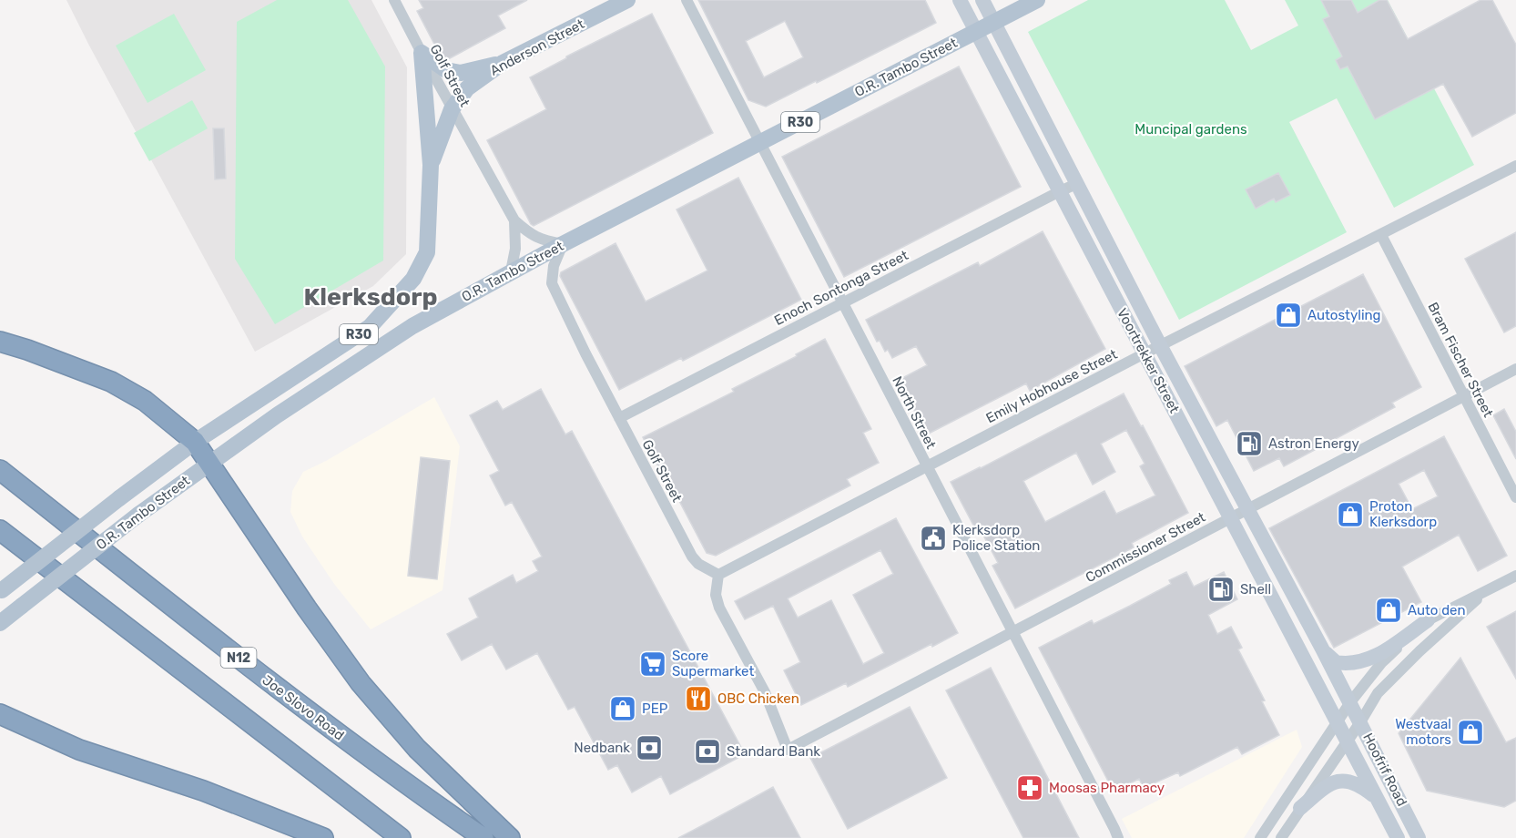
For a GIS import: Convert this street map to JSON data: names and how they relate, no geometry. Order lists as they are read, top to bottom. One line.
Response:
{"streets":{"highway":["N12","Joe Slovo Road"],"main road":["Anderson Street","O.R. Tambo Street","R30"],"street":["Golf Street","Enoch Sontonga Street","Bram Fischer Street","Voortrekker Street","Emily Hobhouse Street","North Street","Commissioner Street","Hoofrif Road"]},"crossings":[["Anderson Street","O.R. Tambo Street"],["Anderson Street","Golf Street"],["O.R. Tambo Street","Golf Street"],["O.R. Tambo Street","Voortrekker Street"],["O.R. Tambo Street","North Street"],["Golf Street","Enoch Sontonga Street"],["Golf Street","Emily Hobhouse Street"],["Golf Street","Commissioner Street"],["Enoch Sontonga Street","Voortrekker Street"],["Enoch Sontonga Street","North Street"],["Bram Fischer Street","Emily Hobhouse Street"],["Bram Fischer Street","Commissioner Street"],["Voortrekker Street","Emily Hobhouse Street"],["Voortrekker Street","Commissioner Street"],["Voortrekker Street","Hoofrif Road"],["Emily Hobhouse Street","North Street"],["Emily Hobhouse Street","Commissioner Street"],["North Street","Commissioner Street"]],"districts":["Klerksdorp"],"parks":["Muncipal gardens"],"places":{"shop":["Autostyling","Proton Klerksdorp","Auto den","PEP","Westvaal motors"],"fuel station":["Astron Energy","Shell"],"public building":["Klerksdorp Police Station"],"supermarket":["Score Supermarket"],"restaurant":["OBC Chicken"],"bank":["Nedbank","Standard Bank"],"pharmacy":["Moosas Pharmacy"]}}
